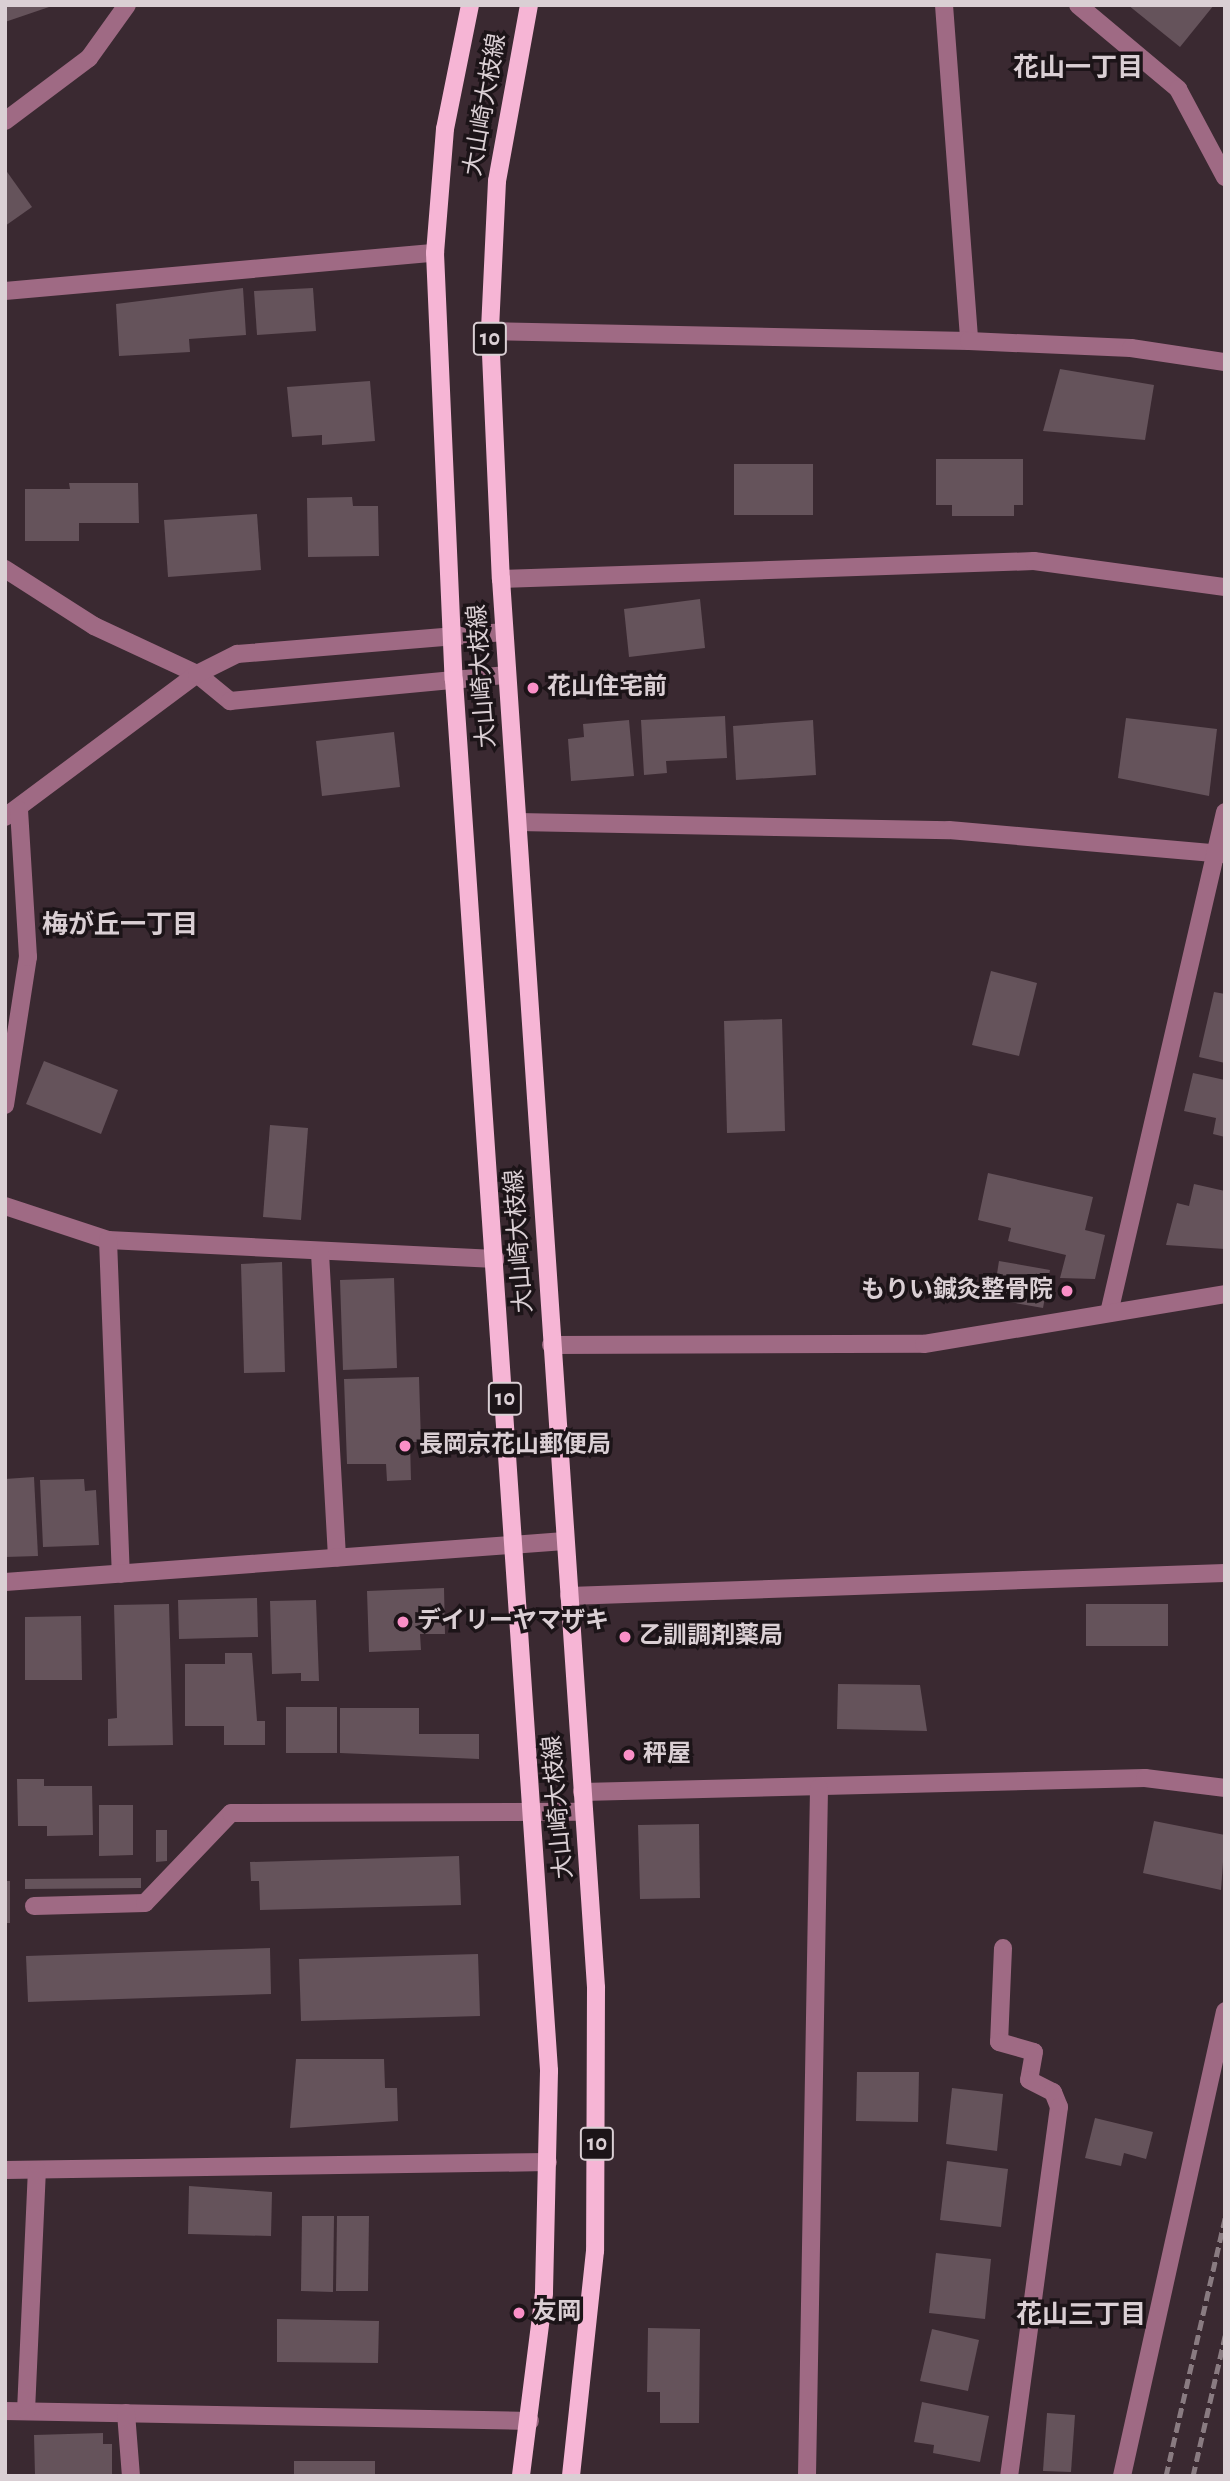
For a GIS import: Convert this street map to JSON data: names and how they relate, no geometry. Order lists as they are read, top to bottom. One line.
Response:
{"streets":{"main road":["大山崎大枝線","10"]},"districts":["花山一丁目","梅が丘一丁目","花山三丁目"],"places":["花山住宅前","もりい鍼灸整骨院","長岡京花山郵便局","デイリーヤマザキ","乙訓調剤薬局","秤屋","友岡"]}
